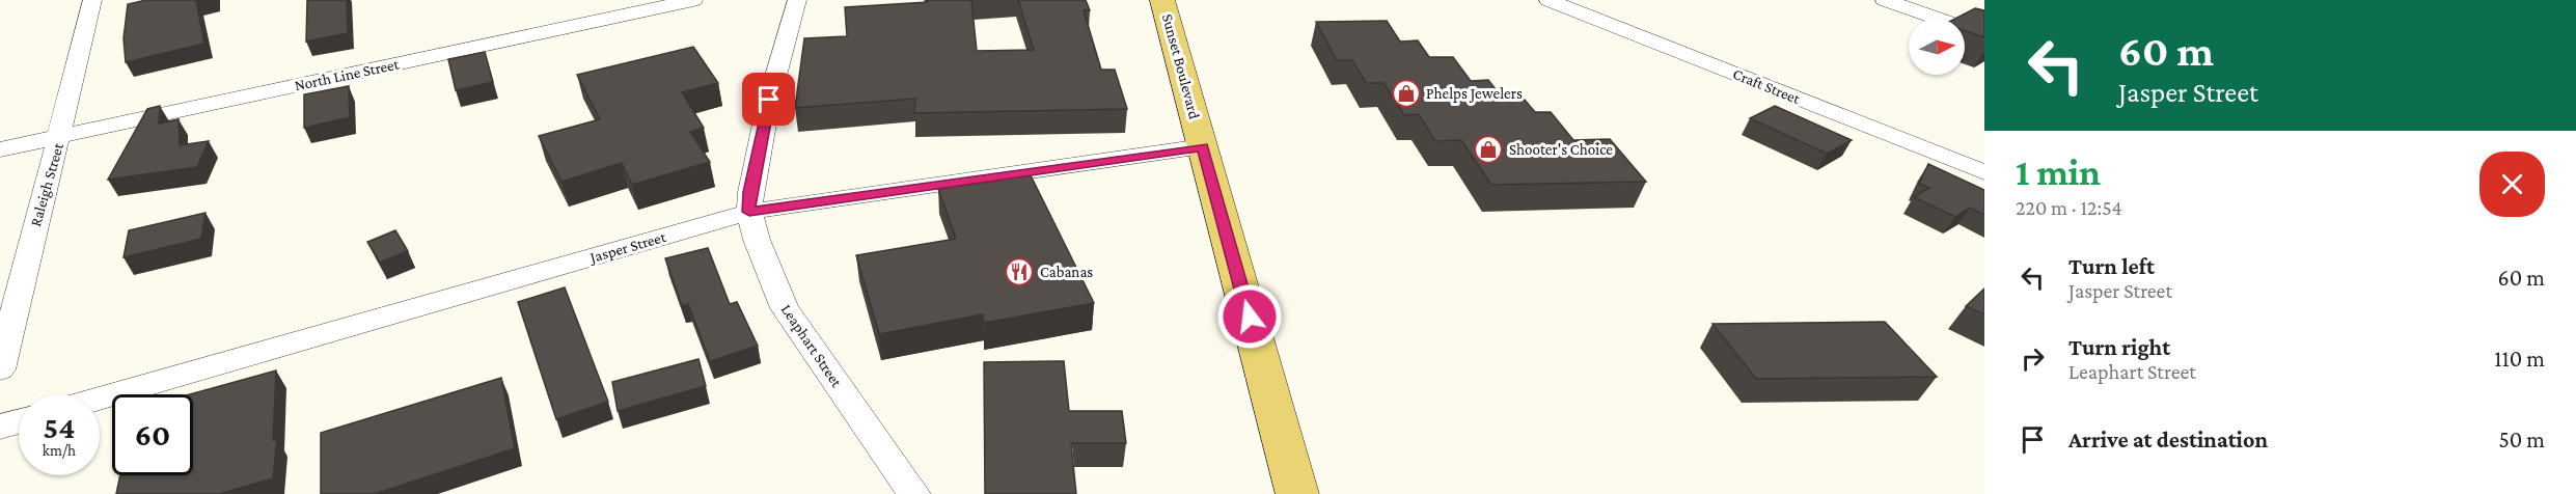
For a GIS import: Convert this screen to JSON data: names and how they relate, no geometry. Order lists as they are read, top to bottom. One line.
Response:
{"streets":{"main road":["Sunset Boulevard"],"street":["North Line Street","Craft Street","Raleigh Street","Jasper Street","Leaphart Street"]},"crossings":[["Sunset Boulevard","Jasper Street"],["North Line Street","Raleigh Street"],["Jasper Street","Leaphart Street"]],"places":{"shop":["Phelps Jewelers","Shooter's Choice"],"restaurant":["Cabanas"]},"north":"right","page":{"turn":["60 m","Jasper Street"],"heading":["1 min","220 m · 12:54"],"list":[{"name":"Turn left","note":"Jasper Street","value":"60 m"},{"name":"Turn right","note":"Leaphart Street","value":"110 m"},{"name":"Arrive at destination","value":"50 m"}],"speed":"54 km/h","limit":"60"}}
